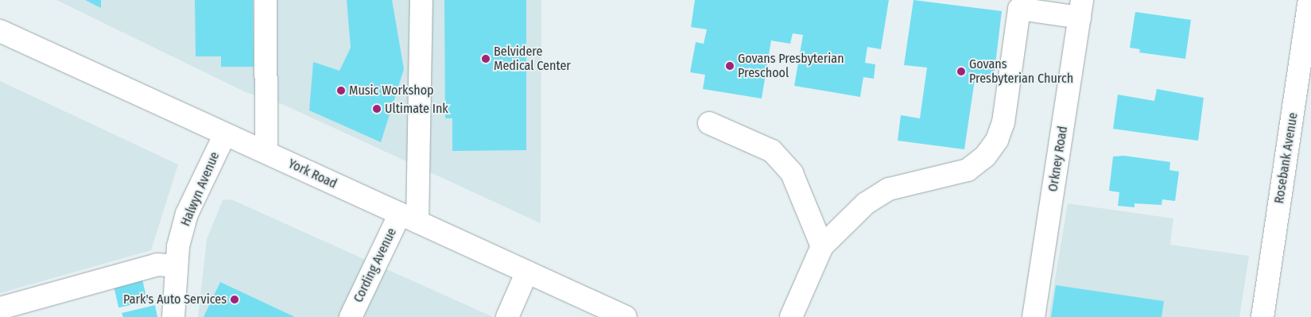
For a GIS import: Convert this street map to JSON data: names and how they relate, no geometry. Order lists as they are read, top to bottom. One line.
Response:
{"streets":{"street":["Rosebank Avenue","Orkney Road","York Road","Halwyn Avenue","Cording Avenue"]},"crossings":[["York Road","Halwyn Avenue"],["York Road","Cording Avenue"]],"places":["Belvidere Medical Center","Govans Presbyterian Preschool","Govans Presbyterian Church","Music Workshop","Ultimate Ink","Park's Auto Services"]}
